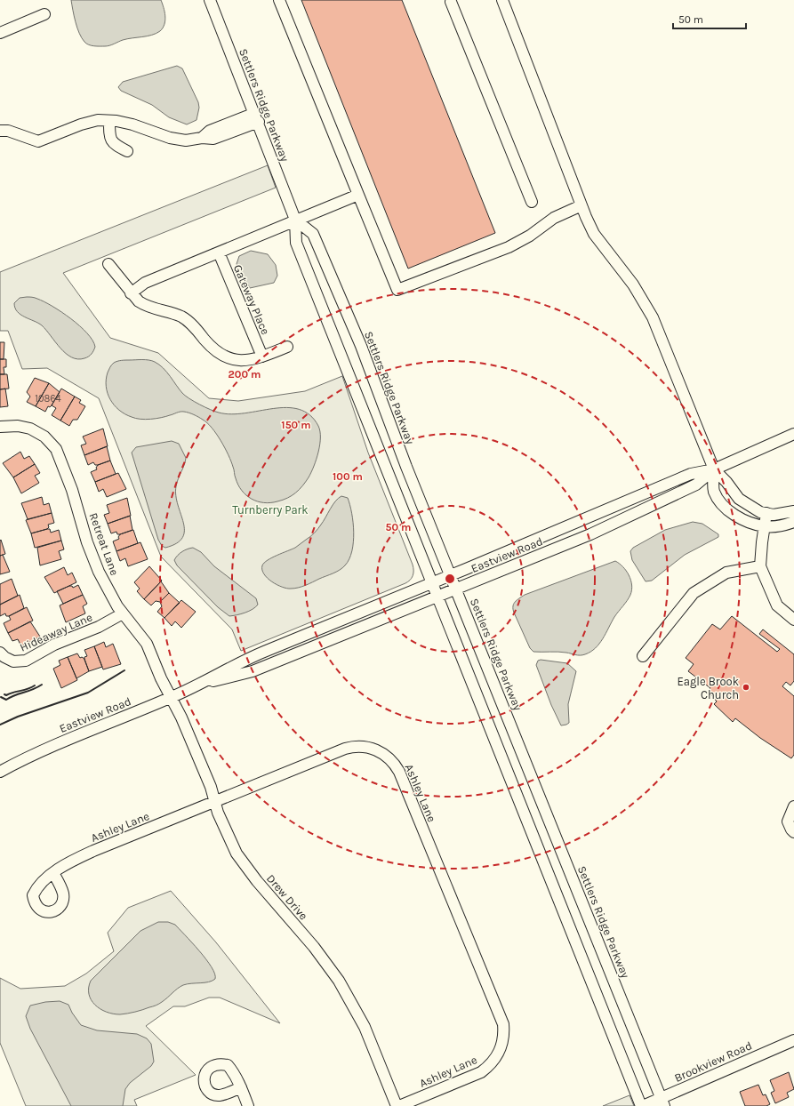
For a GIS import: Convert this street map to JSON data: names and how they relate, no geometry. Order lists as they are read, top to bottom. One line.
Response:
{"streets":{"street":["Settlers Ridge Parkway","Gateway Place","Retreat Lane","Eastview Road","Hideaway Lane","Ashley Lane","Drew Drive","Brookview Road"]},"crossings":[["Settlers Ridge Parkway","Eastview Road"],["Settlers Ridge Parkway","Brookview Road"],["Retreat Lane","Eastview Road"],["Retreat Lane","Hideaway Lane"],["Retreat Lane","Drew Drive"],["Eastview Road","Drew Drive"],["Ashley Lane","Drew Drive"]],"parks":["Turnberry Park"],"places":["Eagle Brook Church"],"house_numbers":["10864"],"scale_bar":"50 m","rings":["200 m","150 m","100 m","50 m"]}
